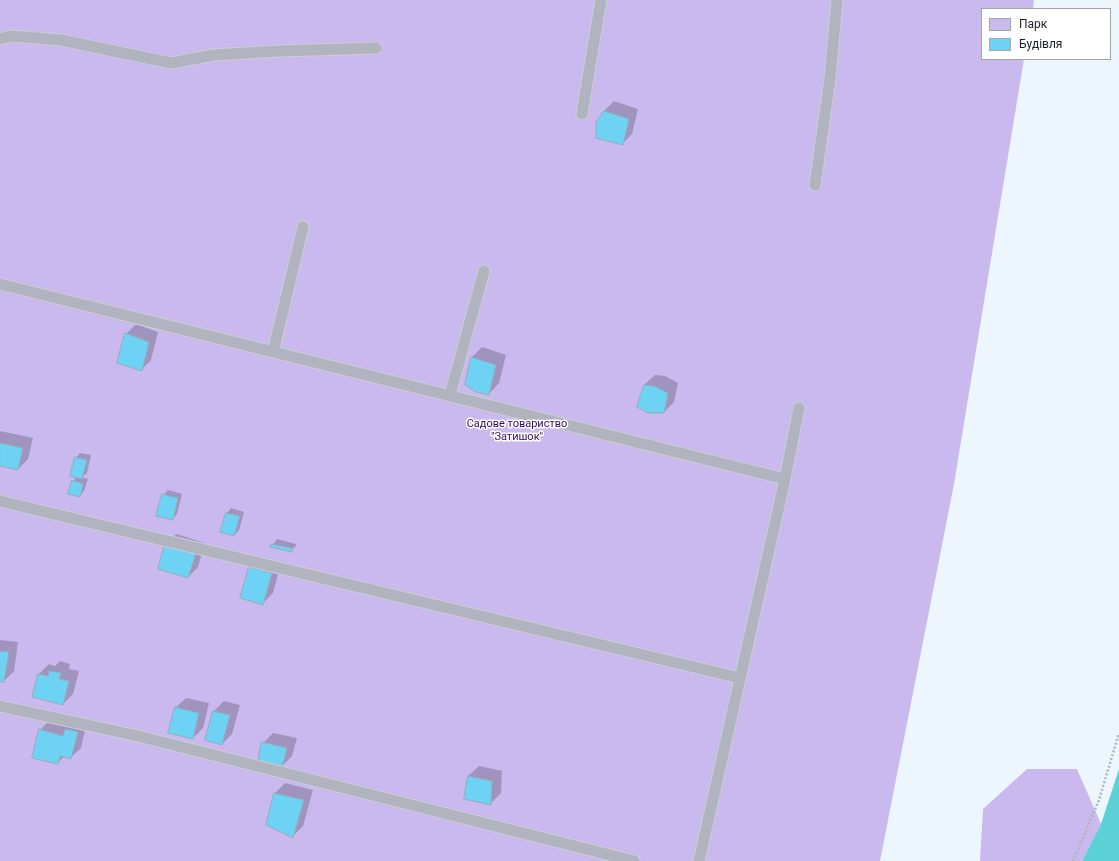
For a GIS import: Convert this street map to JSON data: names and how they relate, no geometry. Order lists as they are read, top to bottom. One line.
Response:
{"parks":["Садове товариство \"Затишок\""],"legend":["Парк","Будівля"]}
